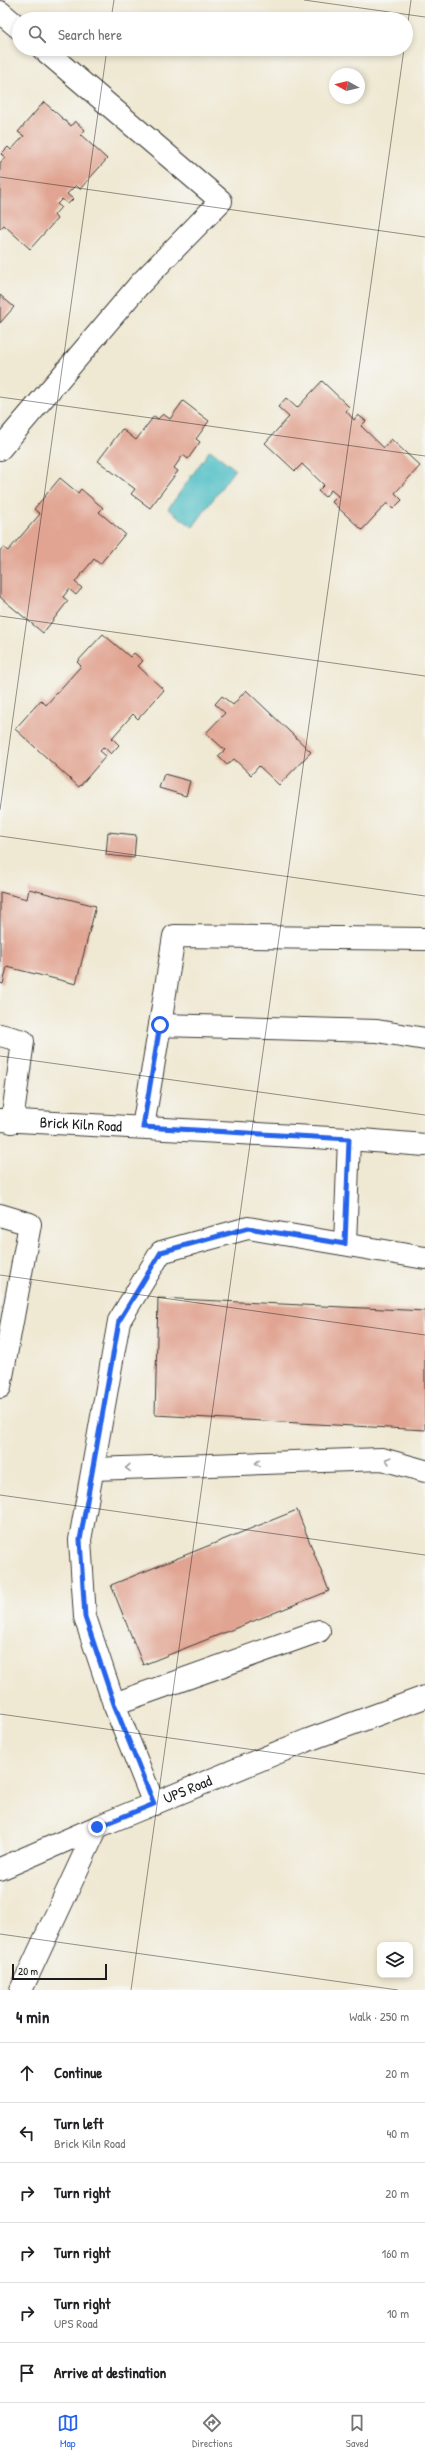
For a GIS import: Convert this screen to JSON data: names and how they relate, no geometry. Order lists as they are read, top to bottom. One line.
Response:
{"streets":{"street":["Brick Kiln Road","UPS Road"]},"scale_bar":"20 m","north":"left","page":{"search":"Search here","scale":"20 m","heading":["4 min","Walk · 250 m"],"list":[["Continue","20 m"],["Turn left","Brick Kiln Road","40 m"],["Turn right","20 m"],["Turn right","160 m"],["Turn right","UPS Road","10 m"],"Arrive at destination"],"nav":["Map","Directions","Saved"]}}
